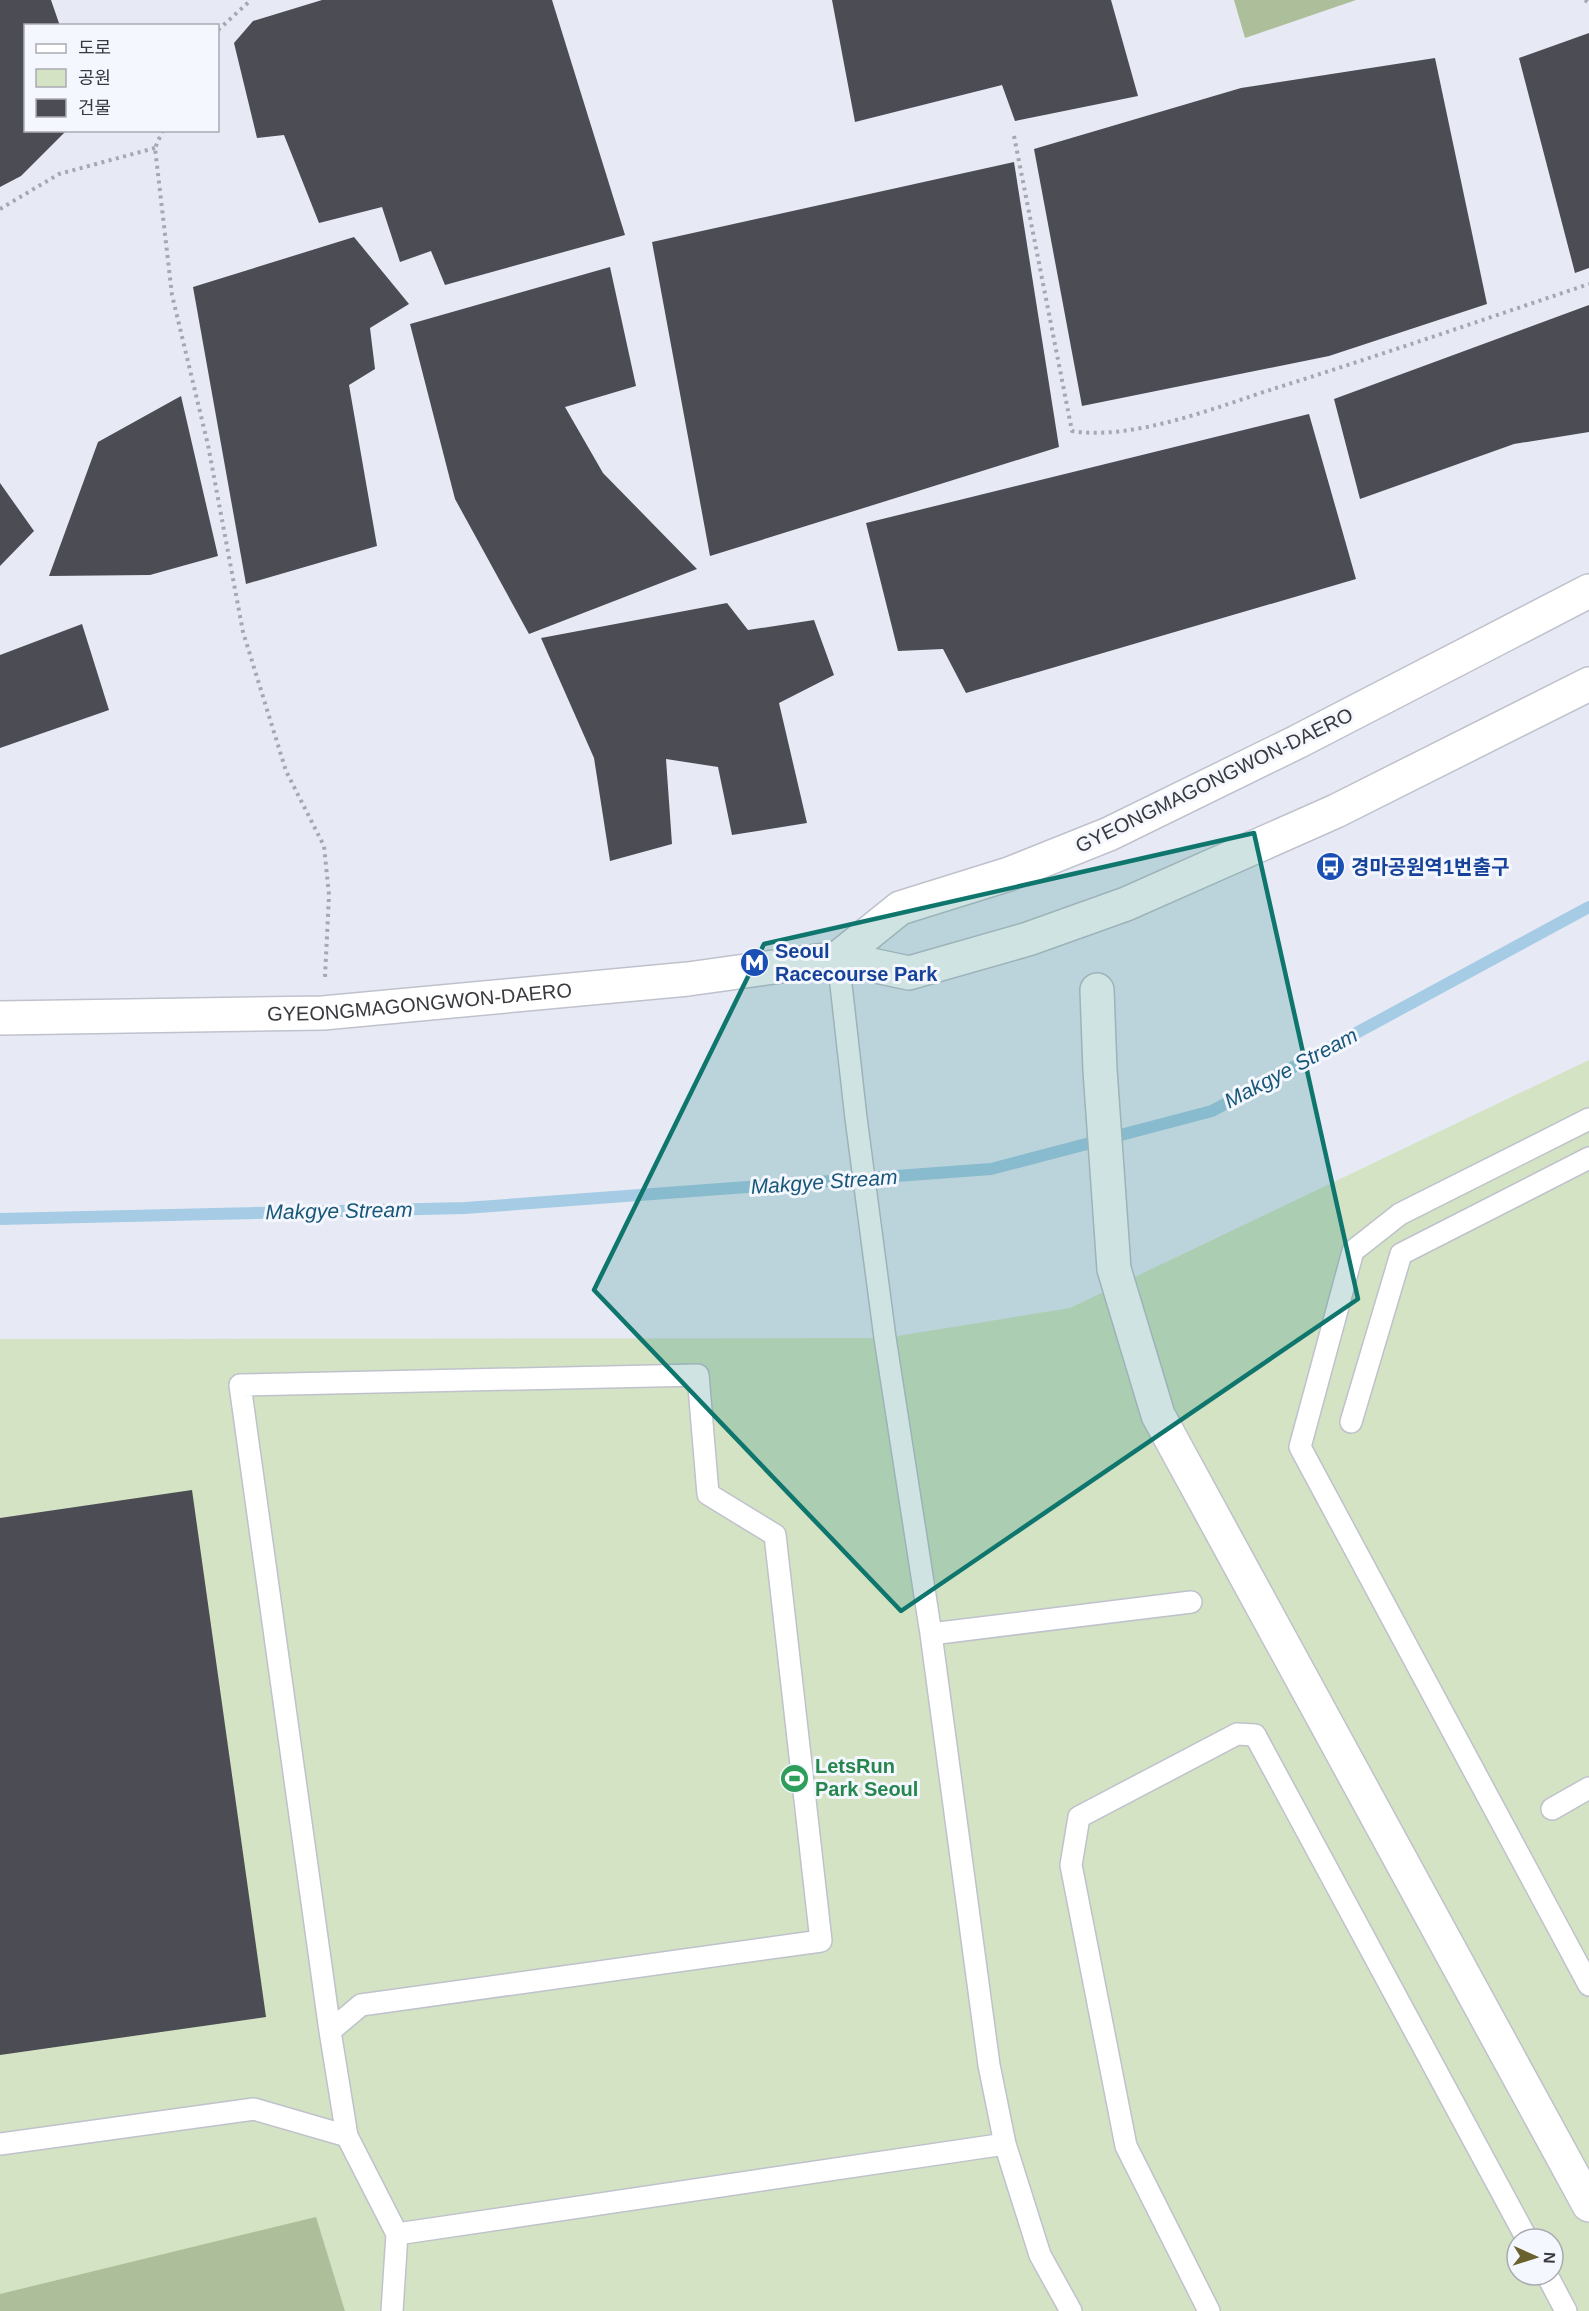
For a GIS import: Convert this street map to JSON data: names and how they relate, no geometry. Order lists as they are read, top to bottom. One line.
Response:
{"streets":{"street":["GYEONGMAGONGWON-DAERO"]},"water":["Makgye Stream"],"places":{"bus stop":["경마공원역1번출구"],"metro station":["Seoul Racecourse Park"],"sports":["LetsRun Park Seoul"]},"legend":["도로","공원","건물"],"north":"right"}
